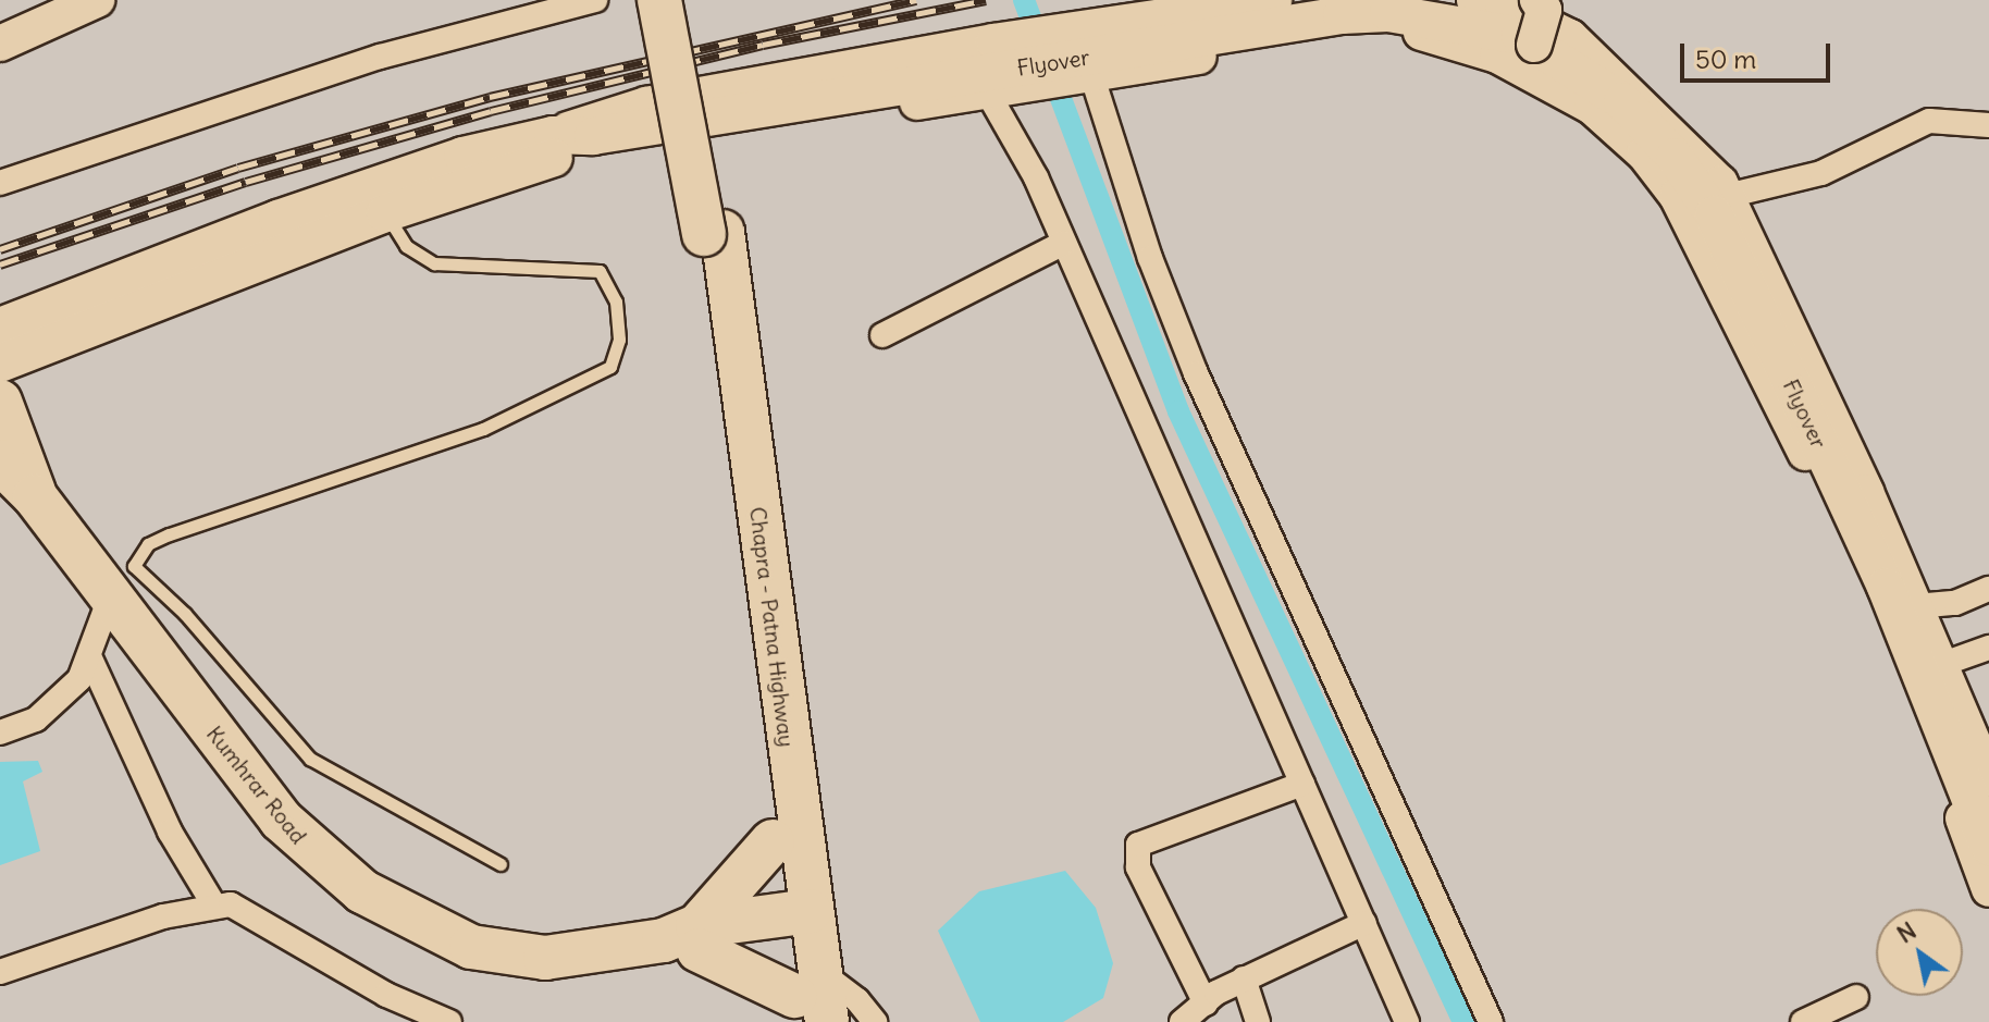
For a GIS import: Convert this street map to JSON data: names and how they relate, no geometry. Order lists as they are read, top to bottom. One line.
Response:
{"streets":{"highway":["Chapra - Patna Highway","Kumhrar Road"],"main road":["Flyover"]},"crossings":[["Chapra - Patna Highway","Kumhrar Road"]],"scale_bar":"50 m","north":"top left"}
